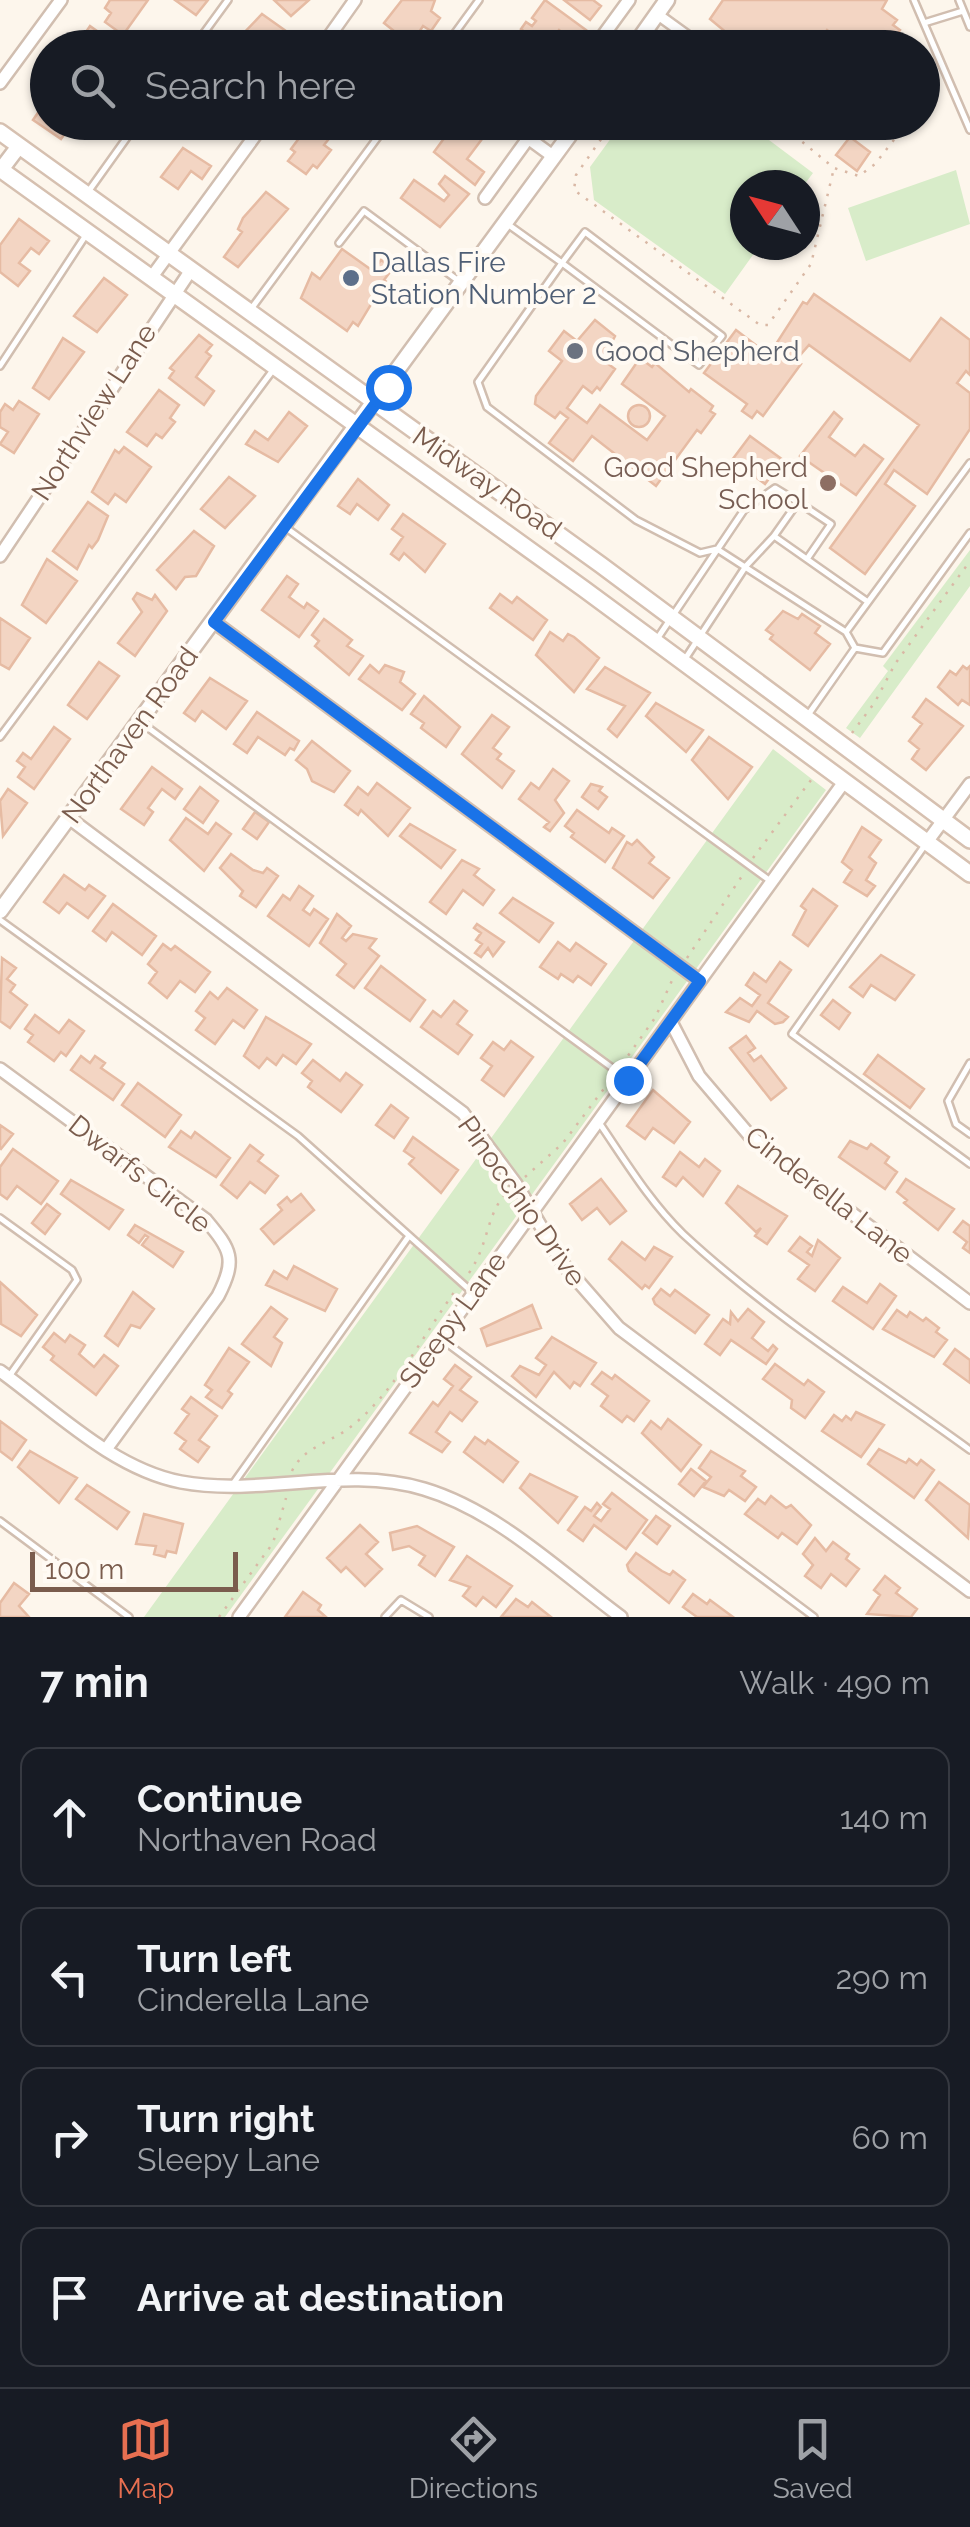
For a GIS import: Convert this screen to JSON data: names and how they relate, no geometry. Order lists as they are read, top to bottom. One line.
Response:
{"streets":{"main road":["Midway Road"],"street":["Northview Lane","Northaven Road","Dwarfs Circle","Cinderella Lane","Pinocchio Drive","Sleepy Lane"]},"crossings":[["Northview Lane","Midway Road"],["Midway Road","Northaven Road"],["Midway Road","Sleepy Lane"],["Northaven Road","Pinocchio Drive"],["Cinderella Lane","Sleepy Lane"],["Pinocchio Drive","Sleepy Lane"]],"places":["Dallas Fire Station Number 2","Good Shepherd","Good Shepherd School"],"scale_bar":"100 m","north":"top left","page":{"search":"Search here","scale":"100 m","heading":["7 min","Walk · 490 m"],"list":[["Continue","Northaven Road","140 m"],["Turn left","Cinderella Lane","290 m"],["Turn right","Sleepy Lane","60 m"],"Arrive at destination"],"nav":["Map","Directions","Saved"]}}
